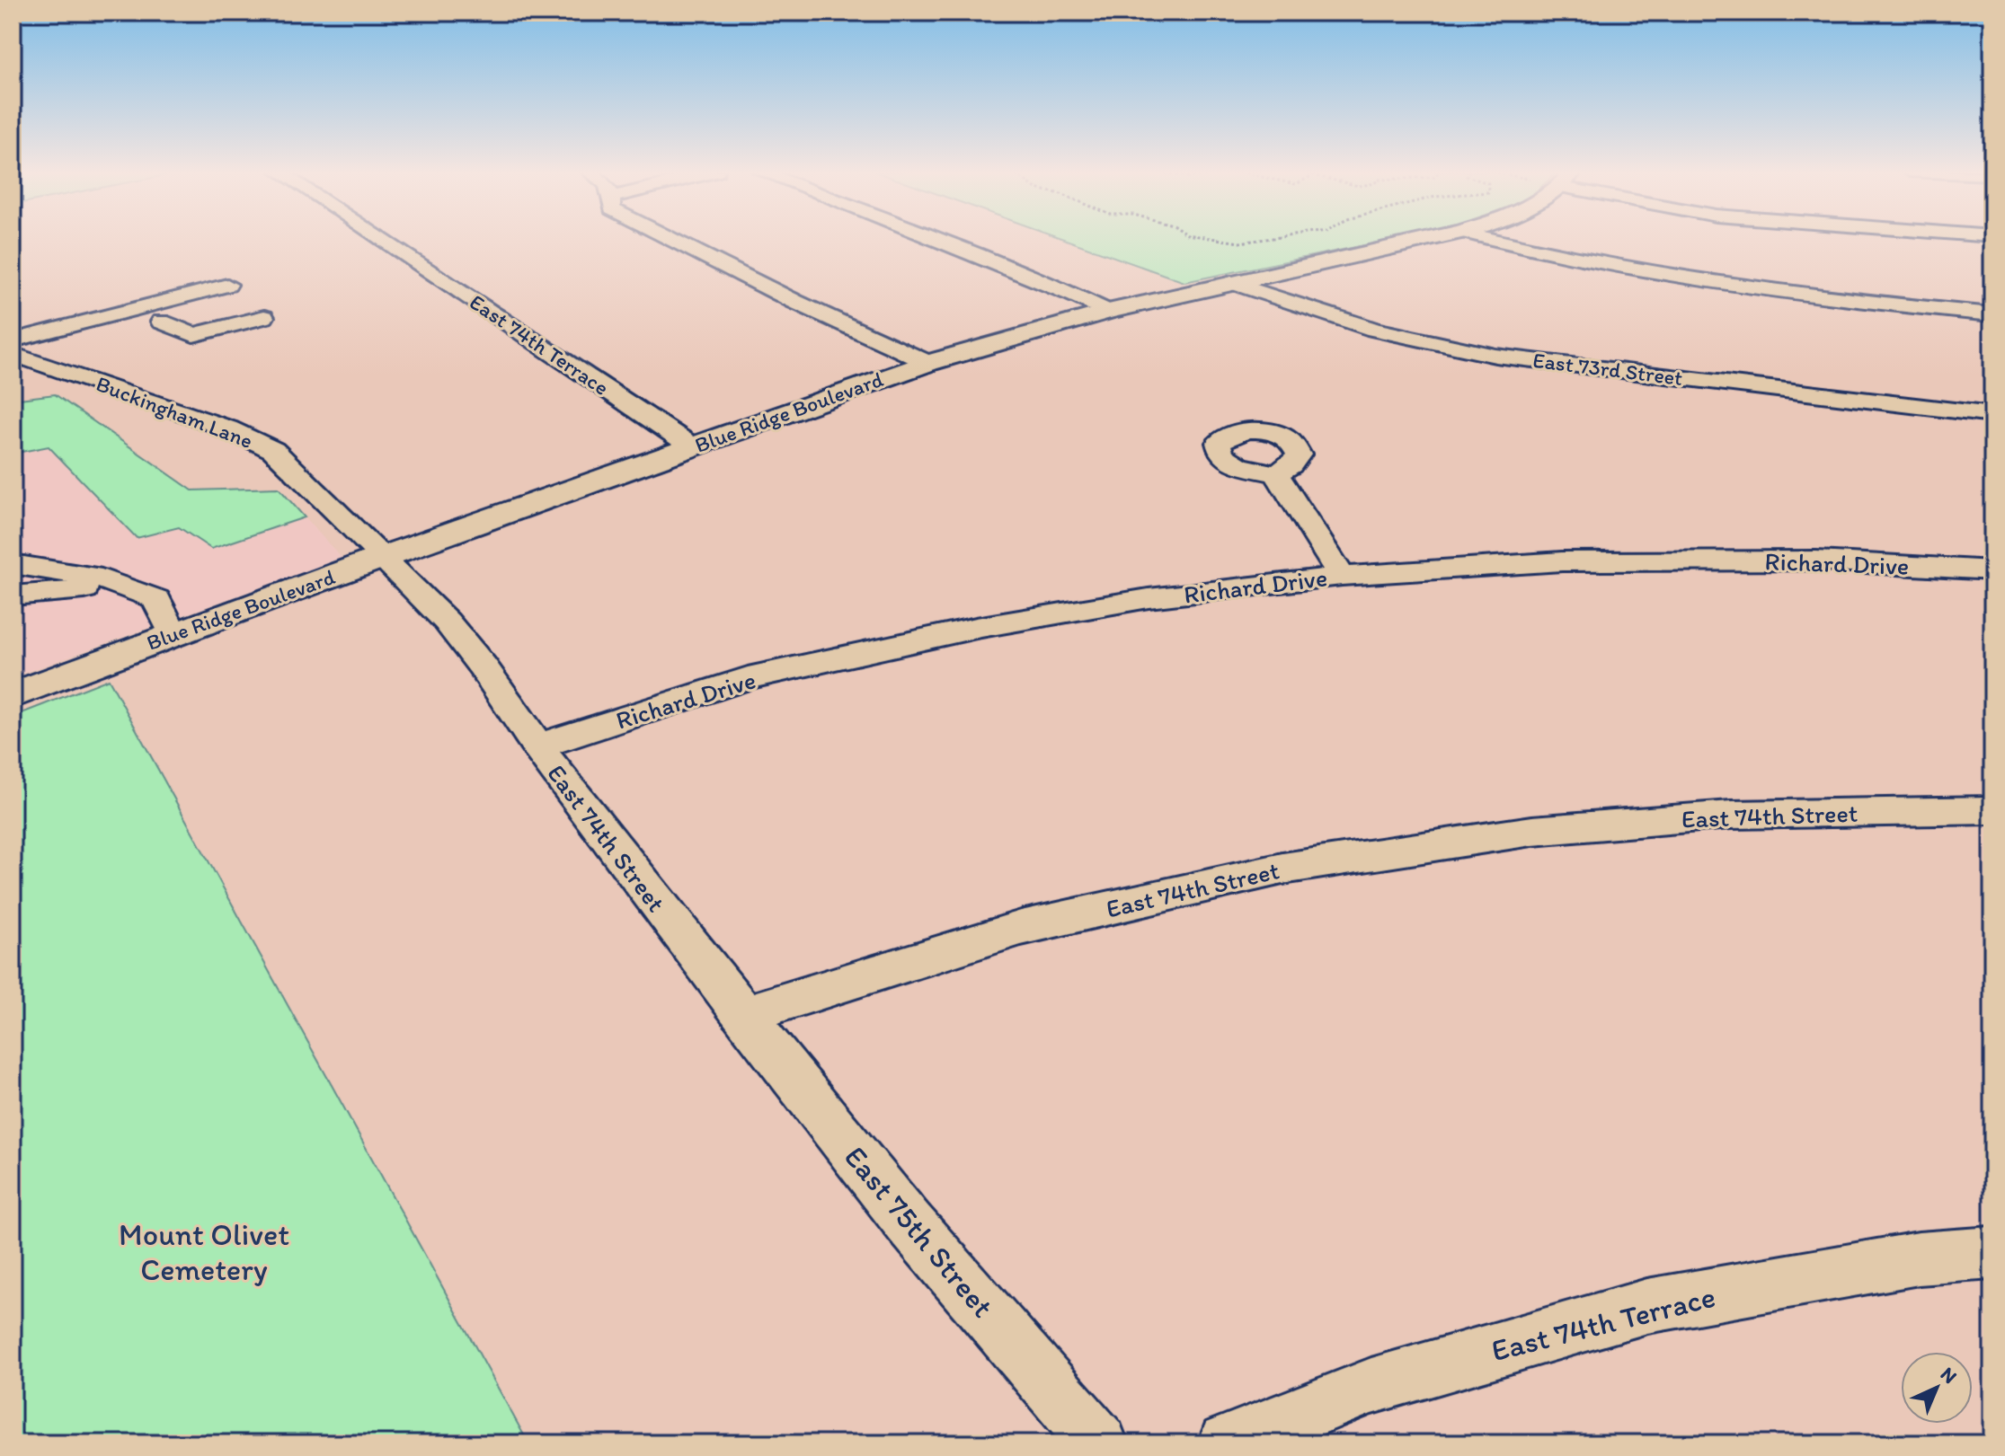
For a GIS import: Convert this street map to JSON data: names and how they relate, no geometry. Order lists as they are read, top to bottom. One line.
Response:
{"streets":{"main road":["Blue Ridge Boulevard"],"street":["East 74th Terrace","East 73rd Street","Buckingham Lane","Richard Drive","East 74th Street","East 75th Street"]},"crossings":[["East 74th Terrace","Blue Ridge Boulevard"],["East 73rd Street","Blue Ridge Boulevard"],["Buckingham Lane","Blue Ridge Boulevard"],["Richard Drive","East 74th Street"],["East 74th Street","East 75th Street"]],"parks":["Mount Olivet Cemetery"],"north":"top right"}
